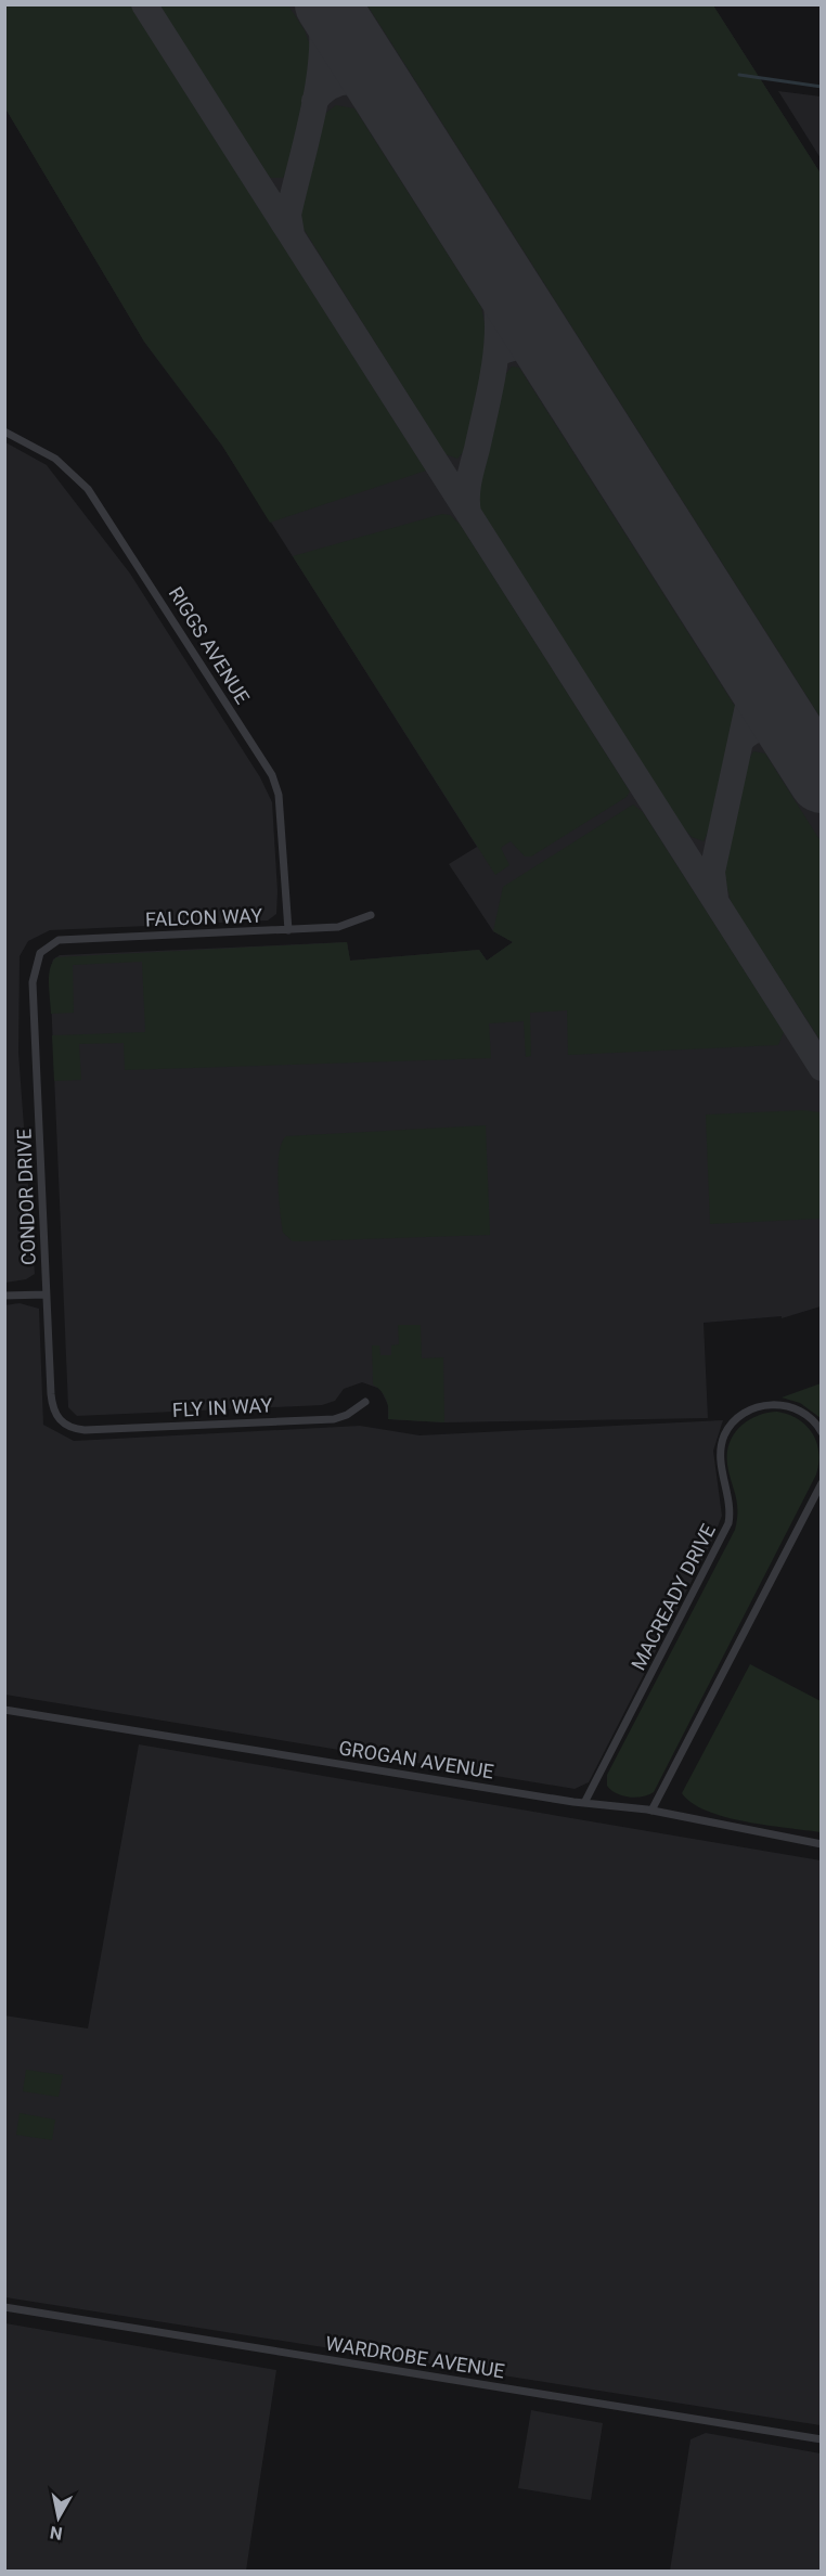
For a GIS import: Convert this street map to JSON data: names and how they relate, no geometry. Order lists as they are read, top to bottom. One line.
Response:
{"streets":{"street":["RIGGS AVENUE","FALCON WAY","CONDOR DRIVE","FLY IN WAY","MACREADY DRIVE","GROGAN AVENUE","WARDROBE AVENUE"]},"crossings":[["RIGGS AVENUE","FALCON WAY"],["FALCON WAY","CONDOR DRIVE"],["CONDOR DRIVE","FLY IN WAY"],["MACREADY DRIVE","GROGAN AVENUE"]],"north":"bottom"}
